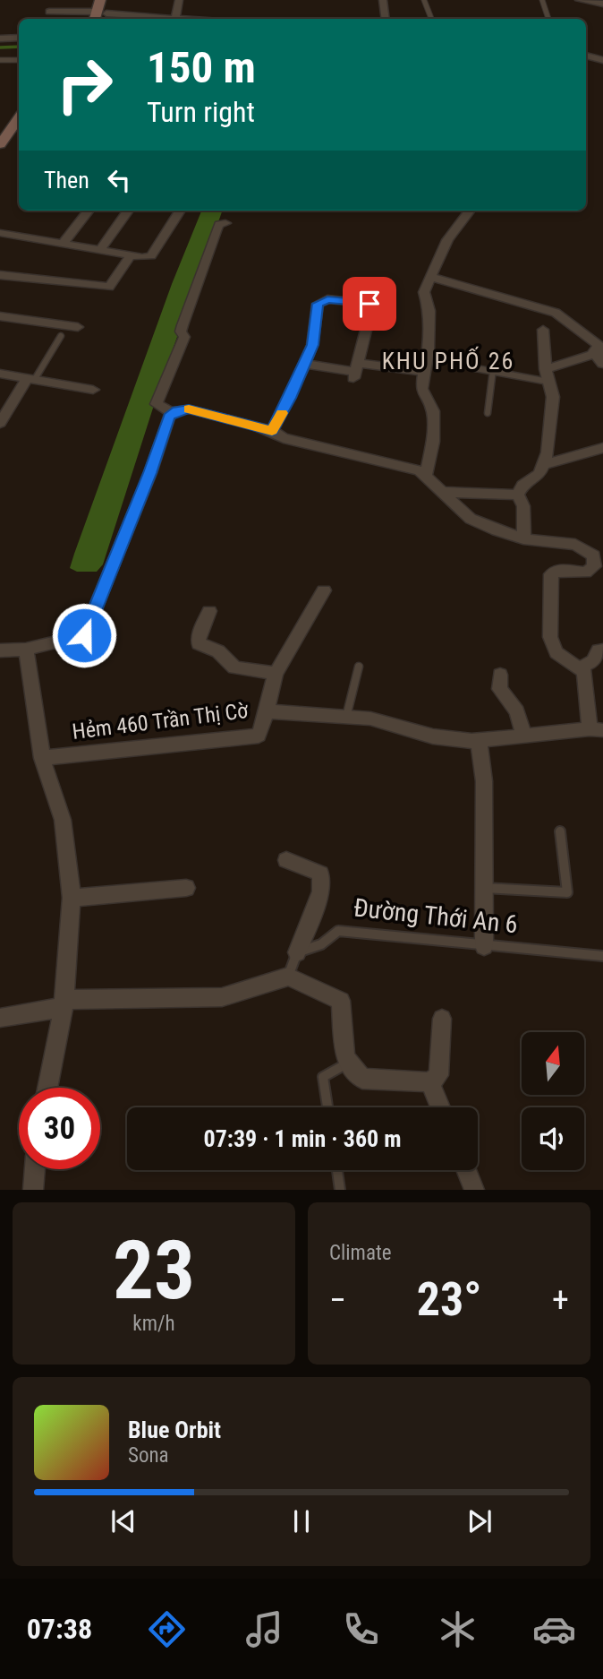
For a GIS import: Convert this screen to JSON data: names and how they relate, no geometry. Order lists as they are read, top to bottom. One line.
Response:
{"streets":{"street":["Hẻm 460 Trần Thị Cờ"],"lane":["Đường Thới An 6"]},"districts":["KHU PHỐ 26"],"north":"top","page":{"turn":["150 m","Turn right"],"then":"Then","limit":"30","trip":"07:39 · 1 min · 360 m","tile":[["23","km/h"],"Climate"],"heat":["−","23°","+"],"song":["Blue Orbit","Sona"],"tabs":"07:38"}}
